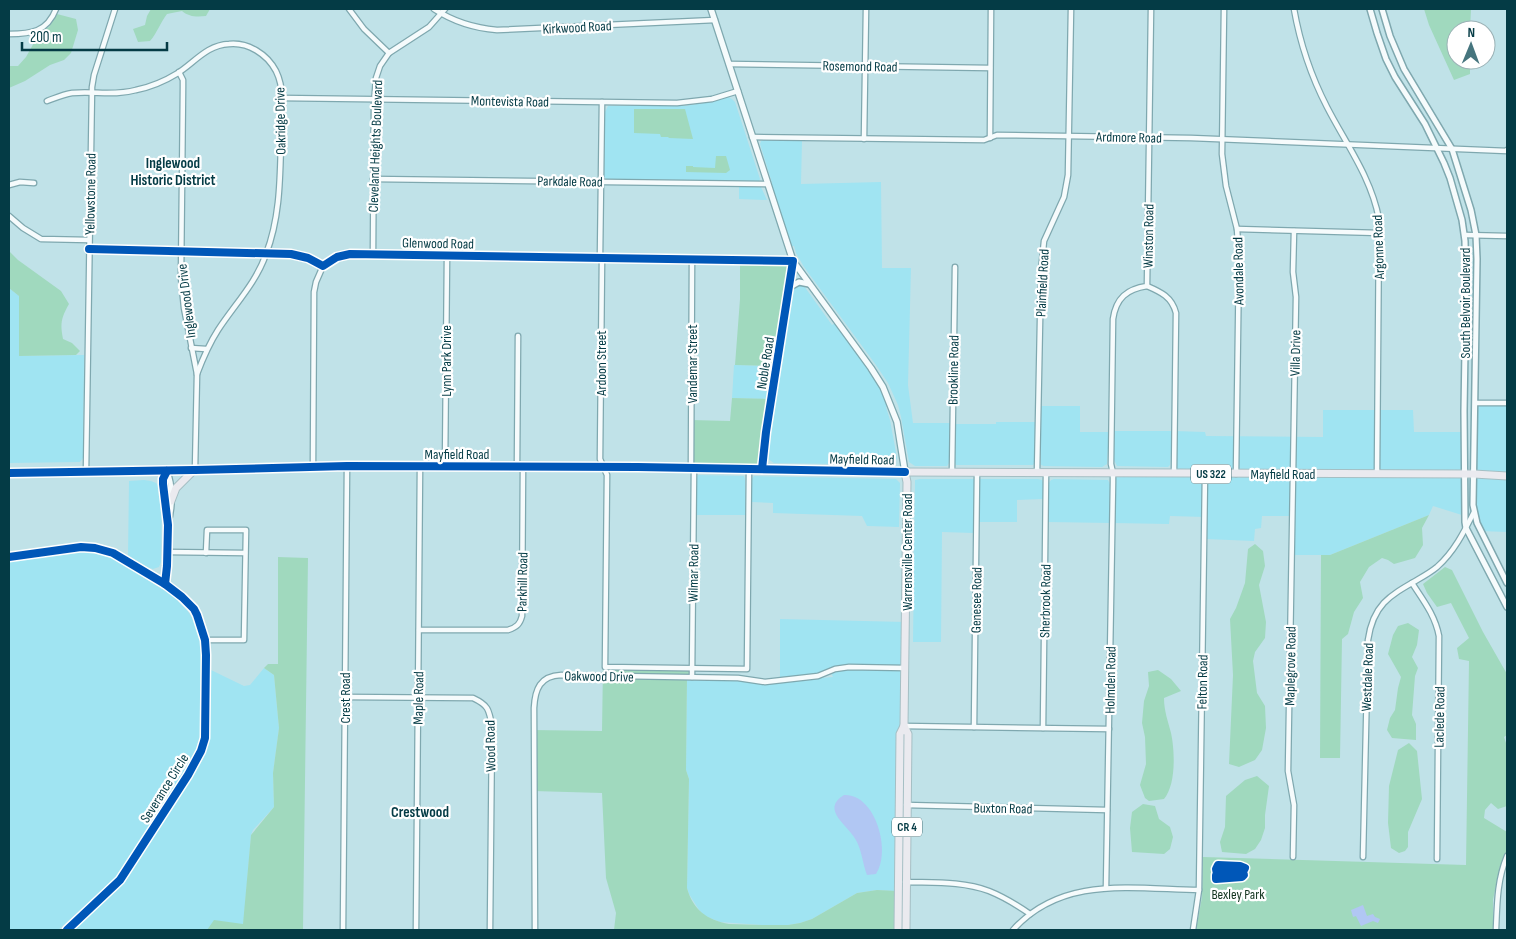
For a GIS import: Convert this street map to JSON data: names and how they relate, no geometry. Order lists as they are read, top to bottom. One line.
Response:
{"streets":{"main road":["Noble Road","Mayfield Road","US 322","Warrensville Center Road","CR 4"],"street":["Kirkwood Road","Rosemond Road","Montevista Road","Oakridge Drive","Ardmore Road","Cleveland Heights Boulevard","Parkdale Road","Yellowstone Road","Winston Road","Glenwood Road","Argonne Road","Avondale Road","Plainfield Road","Inglewood Drive","South Belvoir Boulevard","Villa Drive","Lynn Park Drive","Ardoon Street","Vandemar Street","Brookline Road","Wilmar Road","Parkhill Road","Genesee Road","Sherbrook Road","Maplegrove Road","Oakwood Drive","Westdale Road","Holmden Road","Felton Road","Crest Road","Maple Road","Laclede Road","Wood Road","Severance Circle","Buxton Road"]},"crossings":[["Kirkwood Road","Cleveland Heights Boulevard"],["Kirkwood Road","Noble Road"],["Rosemond Road","Noble Road"],["Montevista Road","Oakridge Drive"],["Montevista Road","Cleveland Heights Boulevard"],["Montevista Road","Ardoon Street"],["Montevista Road","Noble Road"],["Oakridge Drive","Yellowstone Road"],["Oakridge Drive","Inglewood Drive"],["Ardmore Road","Winston Road"],["Ardmore Road","Argonne Road"],["Ardmore Road","Avondale Road"],["Ardmore Road","Plainfield Road"],["Ardmore Road","South Belvoir Boulevard"],["Ardmore Road","Noble Road"],["Cleveland Heights Boulevard","Parkdale Road"],["Cleveland Heights Boulevard","Glenwood Road"],["Parkdale Road","Ardoon Street"],["Parkdale Road","Noble Road"],["Yellowstone Road","Mayfield Road"],["Winston Road","Mayfield Road"],["Winston Road","Holmden Road"],["Glenwood Road","Lynn Park Drive"],["Glenwood Road","Ardoon Street"],["Glenwood Road","Noble Road"],["Glenwood Road","Vandemar Street"],["Glenwood Road","Warrensville Center Road"],["Argonne Road","Mayfield Road"],["Avondale Road","Mayfield Road"],["Plainfield Road","Mayfield Road"],["Inglewood Drive","Mayfield Road"],["South Belvoir Boulevard","Mayfield Road"],["South Belvoir Boulevard","Westdale Road"],["Villa Drive","Mayfield Road"],["Villa Drive","Maplegrove Road"],["Lynn Park Drive","Mayfield Road"],["Ardoon Street","Mayfield Road"],["Ardoon Street","Wilmar Road"],["Noble Road","Mayfield Road"],["Noble Road","Warrensville Center Road"],["Vandemar Street","Mayfield Road"],["Vandemar Street","Wilmar Road"],["Brookline Road","Mayfield Road"],["Mayfield Road","Warrensville Center Road"],["Mayfield Road","Wilmar Road"],["Mayfield Road","Parkhill Road"],["Mayfield Road","Genesee Road"],["Mayfield Road","Sherbrook Road"],["Mayfield Road","Maplegrove Road"],["Mayfield Road","Holmden Road"],["Mayfield Road","Felton Road"],["Mayfield Road","Crest Road"],["Mayfield Road","Maple Road"],["Warrensville Center Road","Oakwood Drive"],["Warrensville Center Road","Buxton Road"],["Wilmar Road","Oakwood Drive"],["Parkhill Road","Maple Road"],["Westdale Road","Laclede Road"],["Holmden Road","Buxton Road"],["Crest Road","Wood Road"],["Maple Road","Wood Road"]],"districts":["Inglewood Historic District","Crestwood"],"parks":["Bexley Park"],"scale_bar":"200 m","north":"top"}
